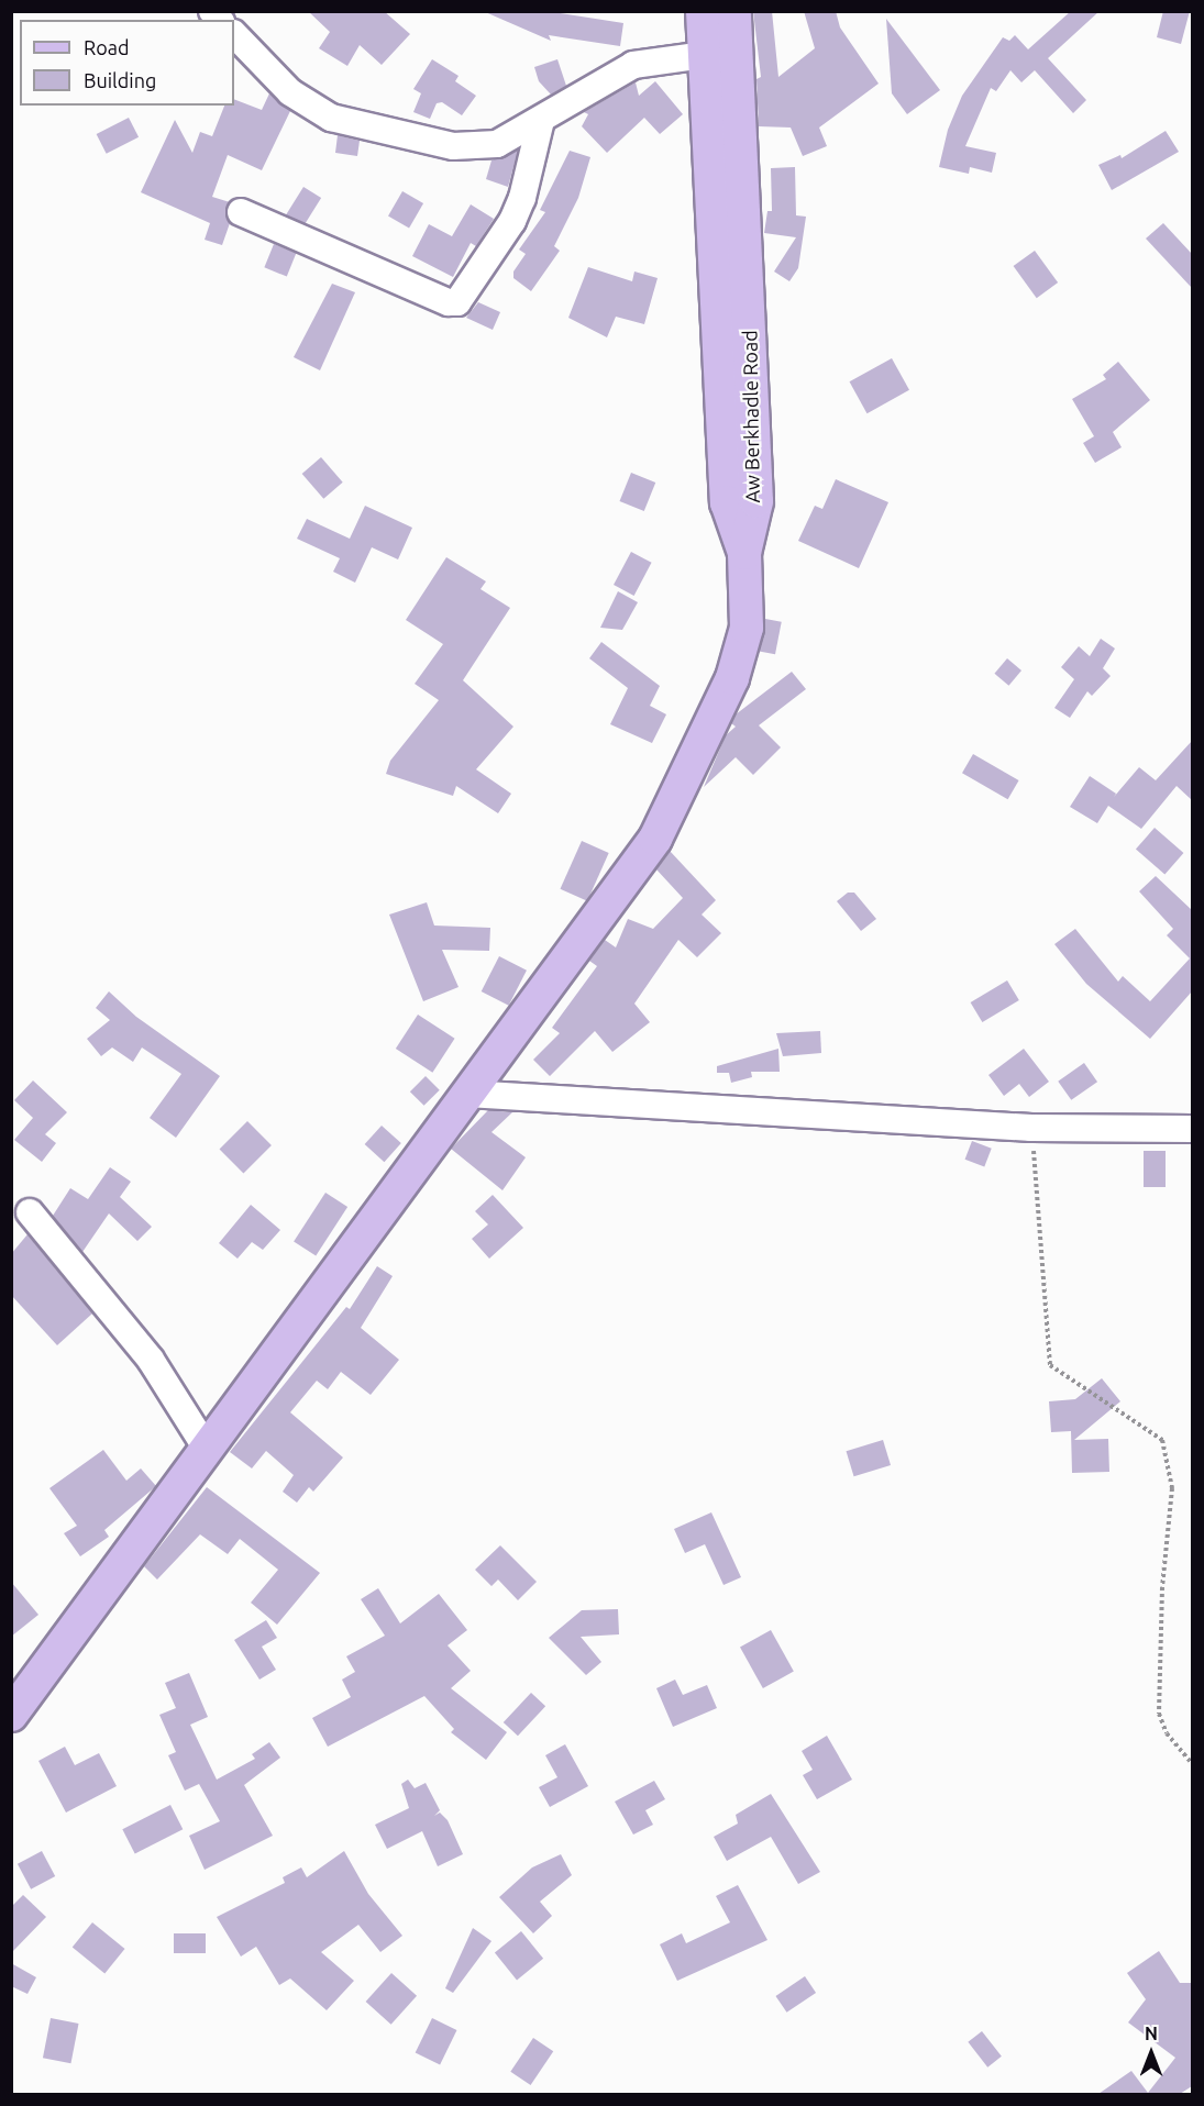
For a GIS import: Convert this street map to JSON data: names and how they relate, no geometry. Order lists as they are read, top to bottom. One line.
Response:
{"streets":{"main road":["Aw Berkhadle Road"]},"legend":["Road","Building"],"north":"top"}
